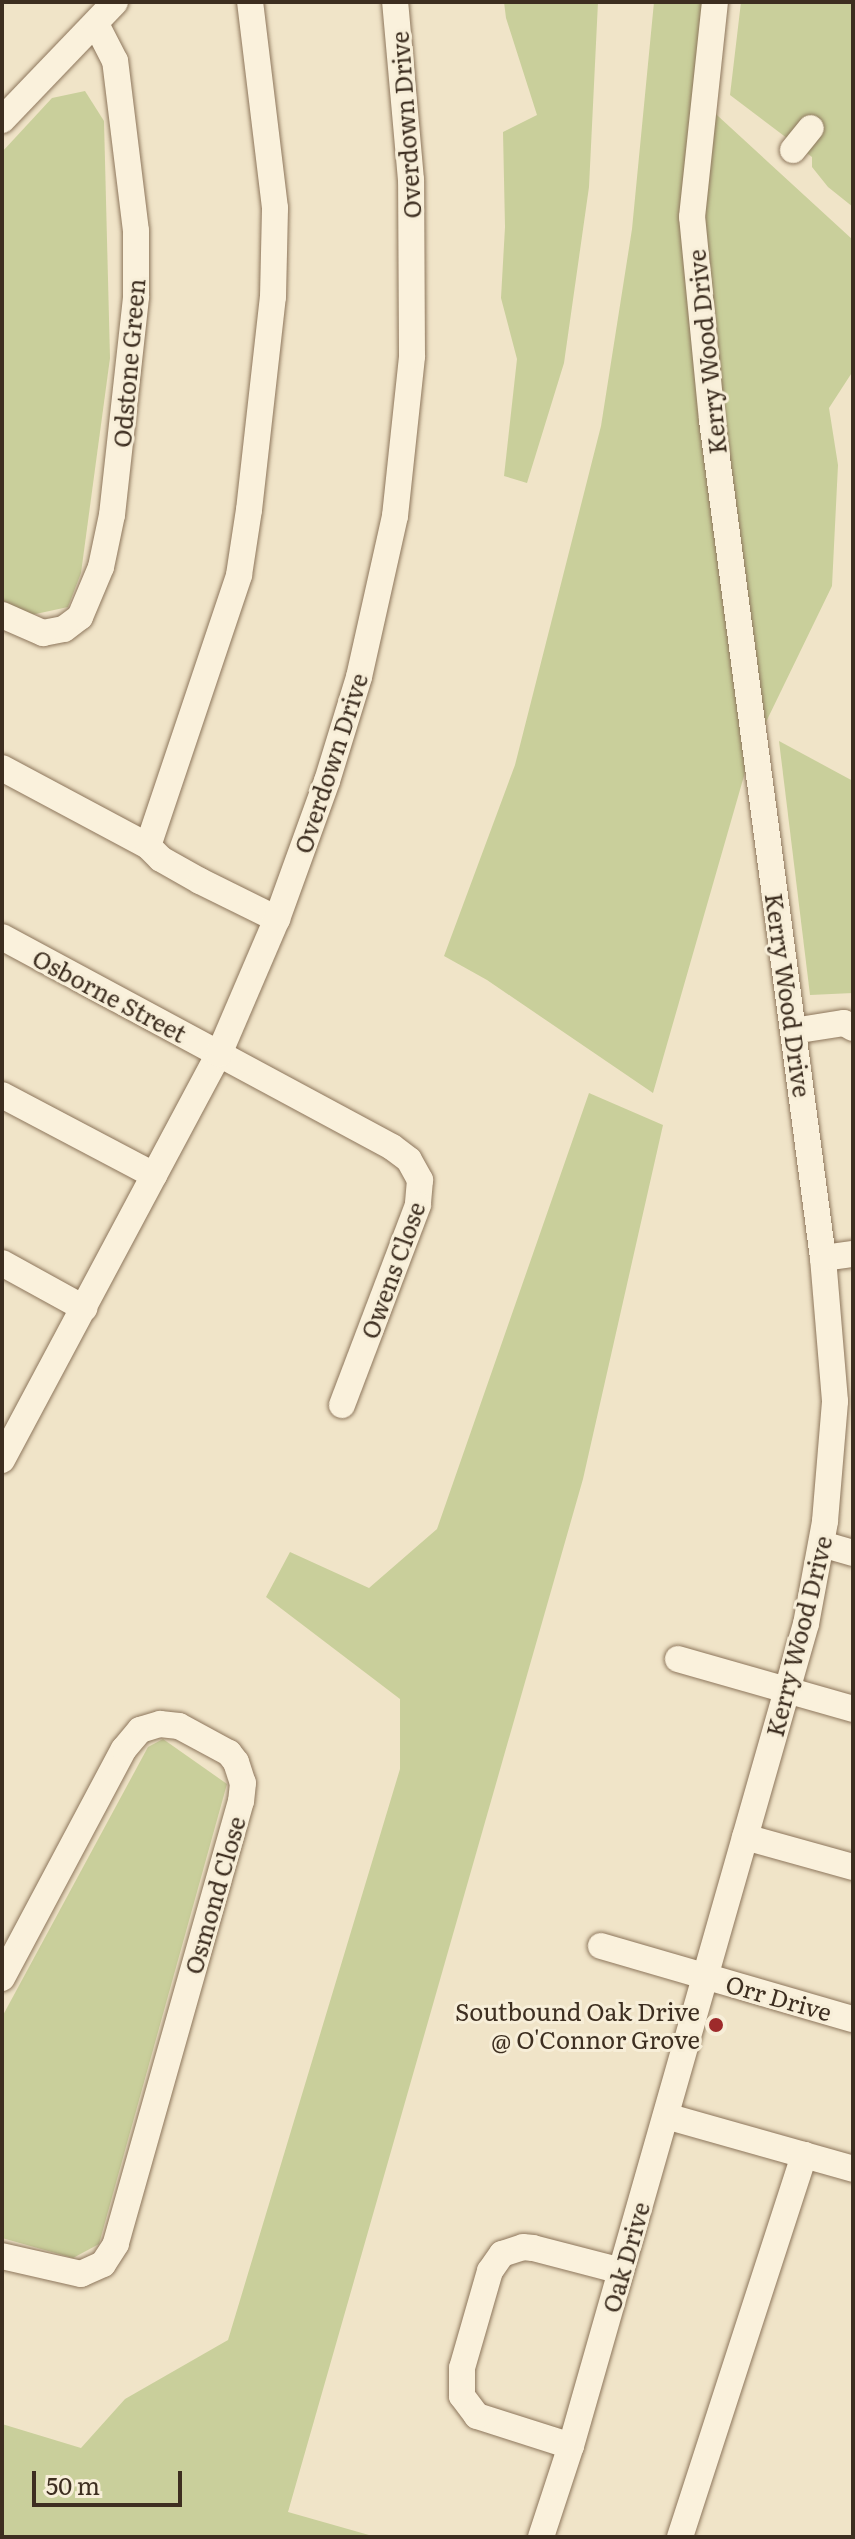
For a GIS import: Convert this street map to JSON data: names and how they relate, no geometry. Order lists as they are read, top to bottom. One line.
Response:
{"streets":{"street":["Overdown Drive","Kerry Wood Drive","Odstone Green","Osborne Street","Owens Close","Osmond Close","Orr Drive","Oak Drive"]},"crossings":[["Overdown Drive","Osborne Street"],["Overdown Drive","Owens Close"],["Kerry Wood Drive","Orr Drive"],["Kerry Wood Drive","Oak Drive"],["Osborne Street","Owens Close"],["Orr Drive","Oak Drive"]],"places":["Soutbound Oak Drive @ O'Connor Grove"],"scale_bar":"50 m"}
